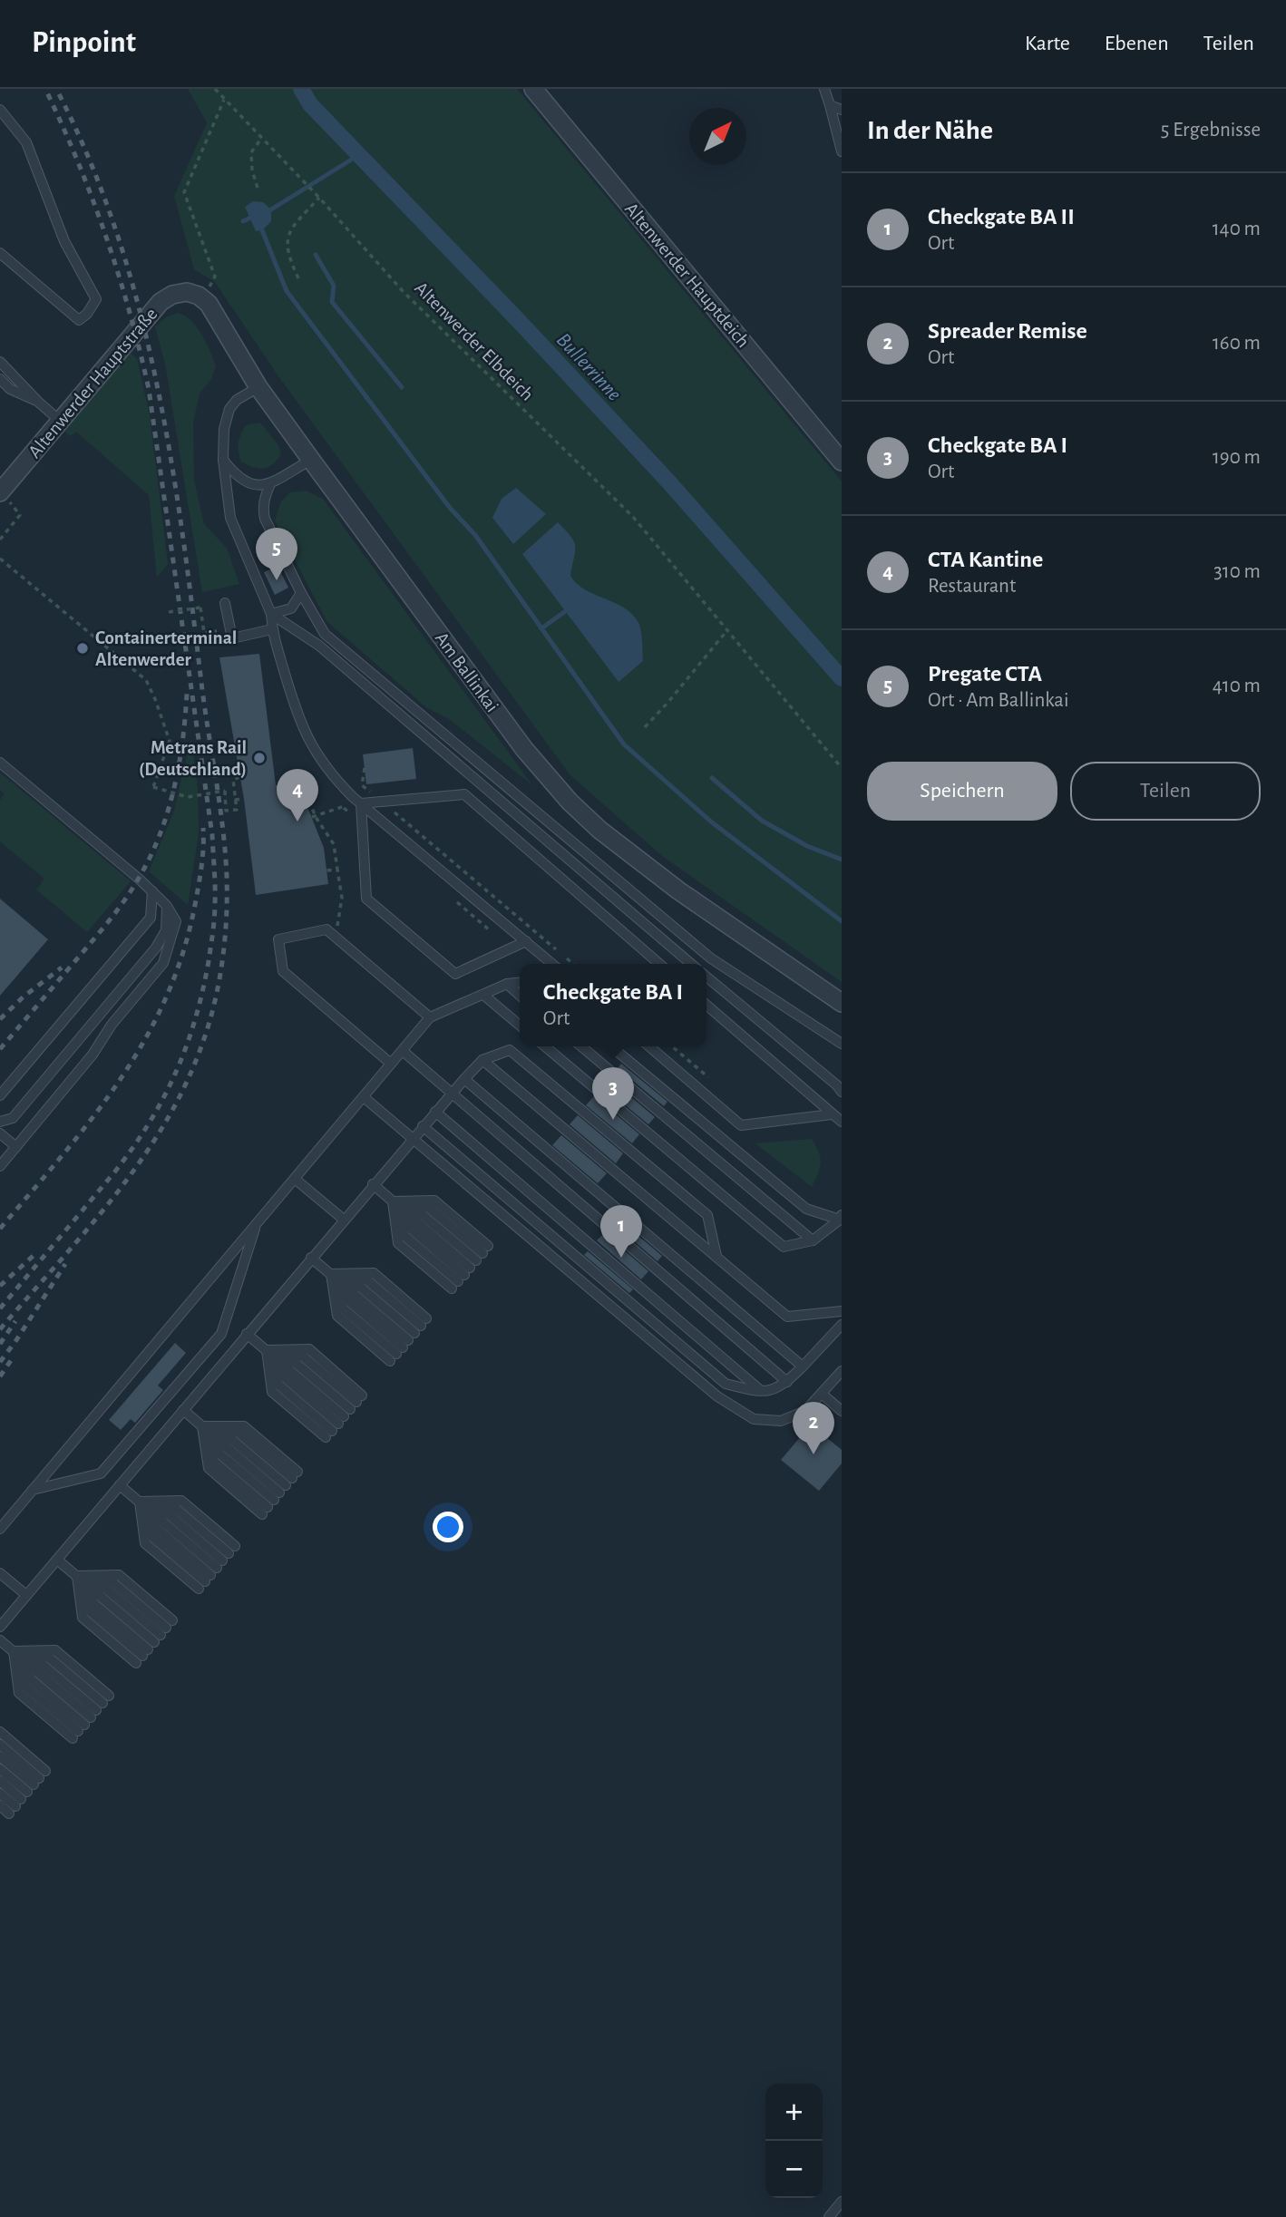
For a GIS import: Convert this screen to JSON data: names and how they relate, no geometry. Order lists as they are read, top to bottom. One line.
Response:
{"streets":{"street":["Altenwerder Hauptdeich","Altenwerder Hauptstraße","Am Ballinkai"],"path":["Altenwerder Elbdeich"]},"crossings":[["Altenwerder Hauptstraße","Am Ballinkai"]],"water":["Bullerrinne"],"places":["Containerterminal Altenwerder","Metrans Rail (Deutschland)"],"north":"top right","page":{"header":"Pinpoint","nav":["Karte","Ebenen","Teilen"],"heading":["In der Nähe","5 Ergebnisse"],"list":[{"mark":"1","name":"Checkgate BA II","note":"Ort","value":"140 m"},{"mark":"2","name":"Spreader Remise","note":"Ort","value":"160 m"},{"mark":"3","name":"Checkgate BA I","note":"Ort","value":"190 m"},{"mark":"4","name":"CTA Kantine","note":"Restaurant","value":"310 m"},{"mark":"5","name":"Pregate CTA","note":"Ort · Am Ballinkai","value":"410 m"}],"pins":["5","4","3","1","2"],"buttons":["Speichern","Teilen"],"popup":["Checkgate BA I","Ort"],"map_buttons":["+","−"]}}
